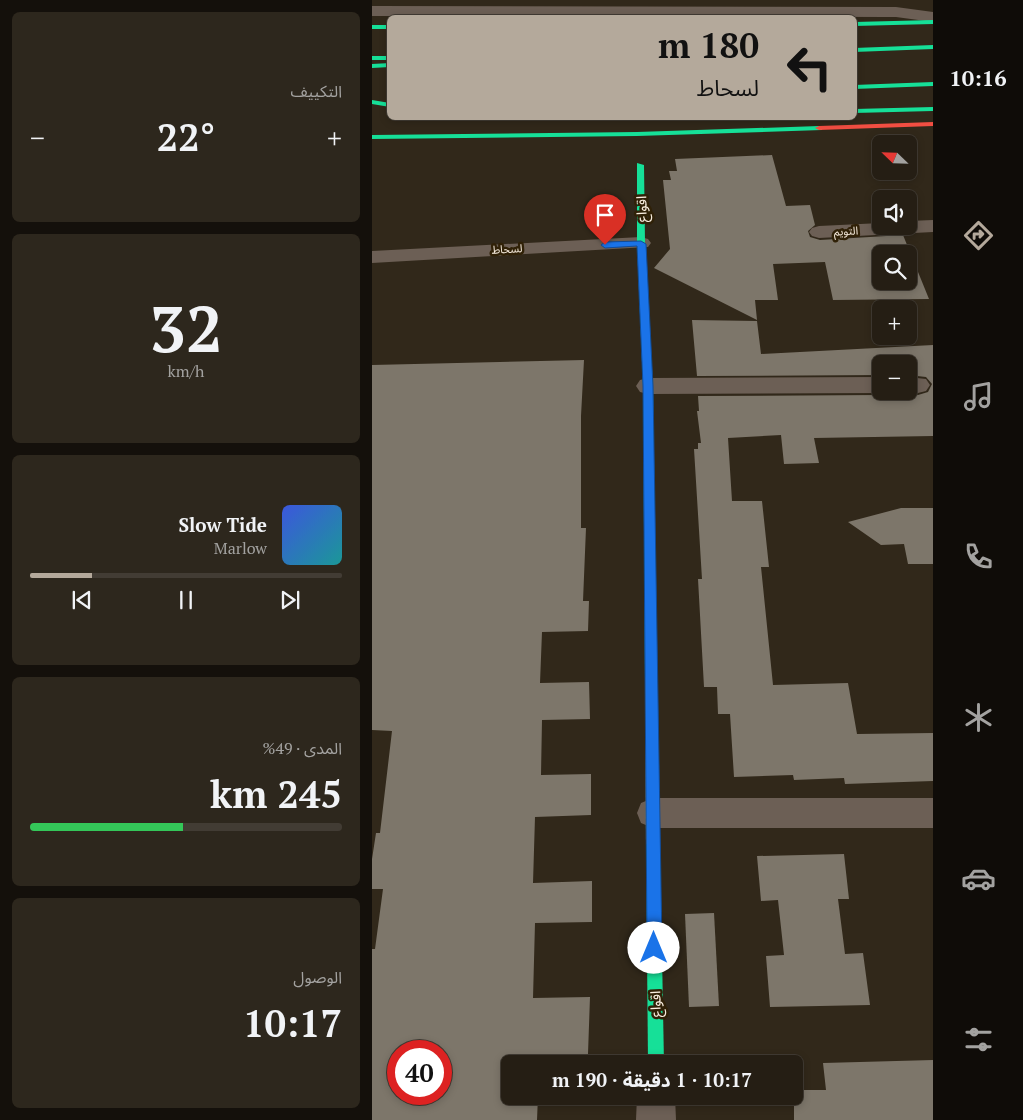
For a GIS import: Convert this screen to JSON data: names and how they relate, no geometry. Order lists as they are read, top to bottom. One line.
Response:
{"streets":{"main road":["اقواع"],"street":["التويم","لسحاط"]},"crossings":[["اقواع","لسحاط"]],"north":"top left","page":{"tabs":"10:16","tile":["التكييف",["32","km/h"],["المدى · 49%","245 km"],["الوصول","10:17"]],"turn":["180 m","لسحاط"],"heat":["−","22°","+"],"map_buttons":["+","−"],"song":["Slow Tide","Marlow"],"limit":"40","trip":"10:17 · 1 دقيقة · 190 m"}}
